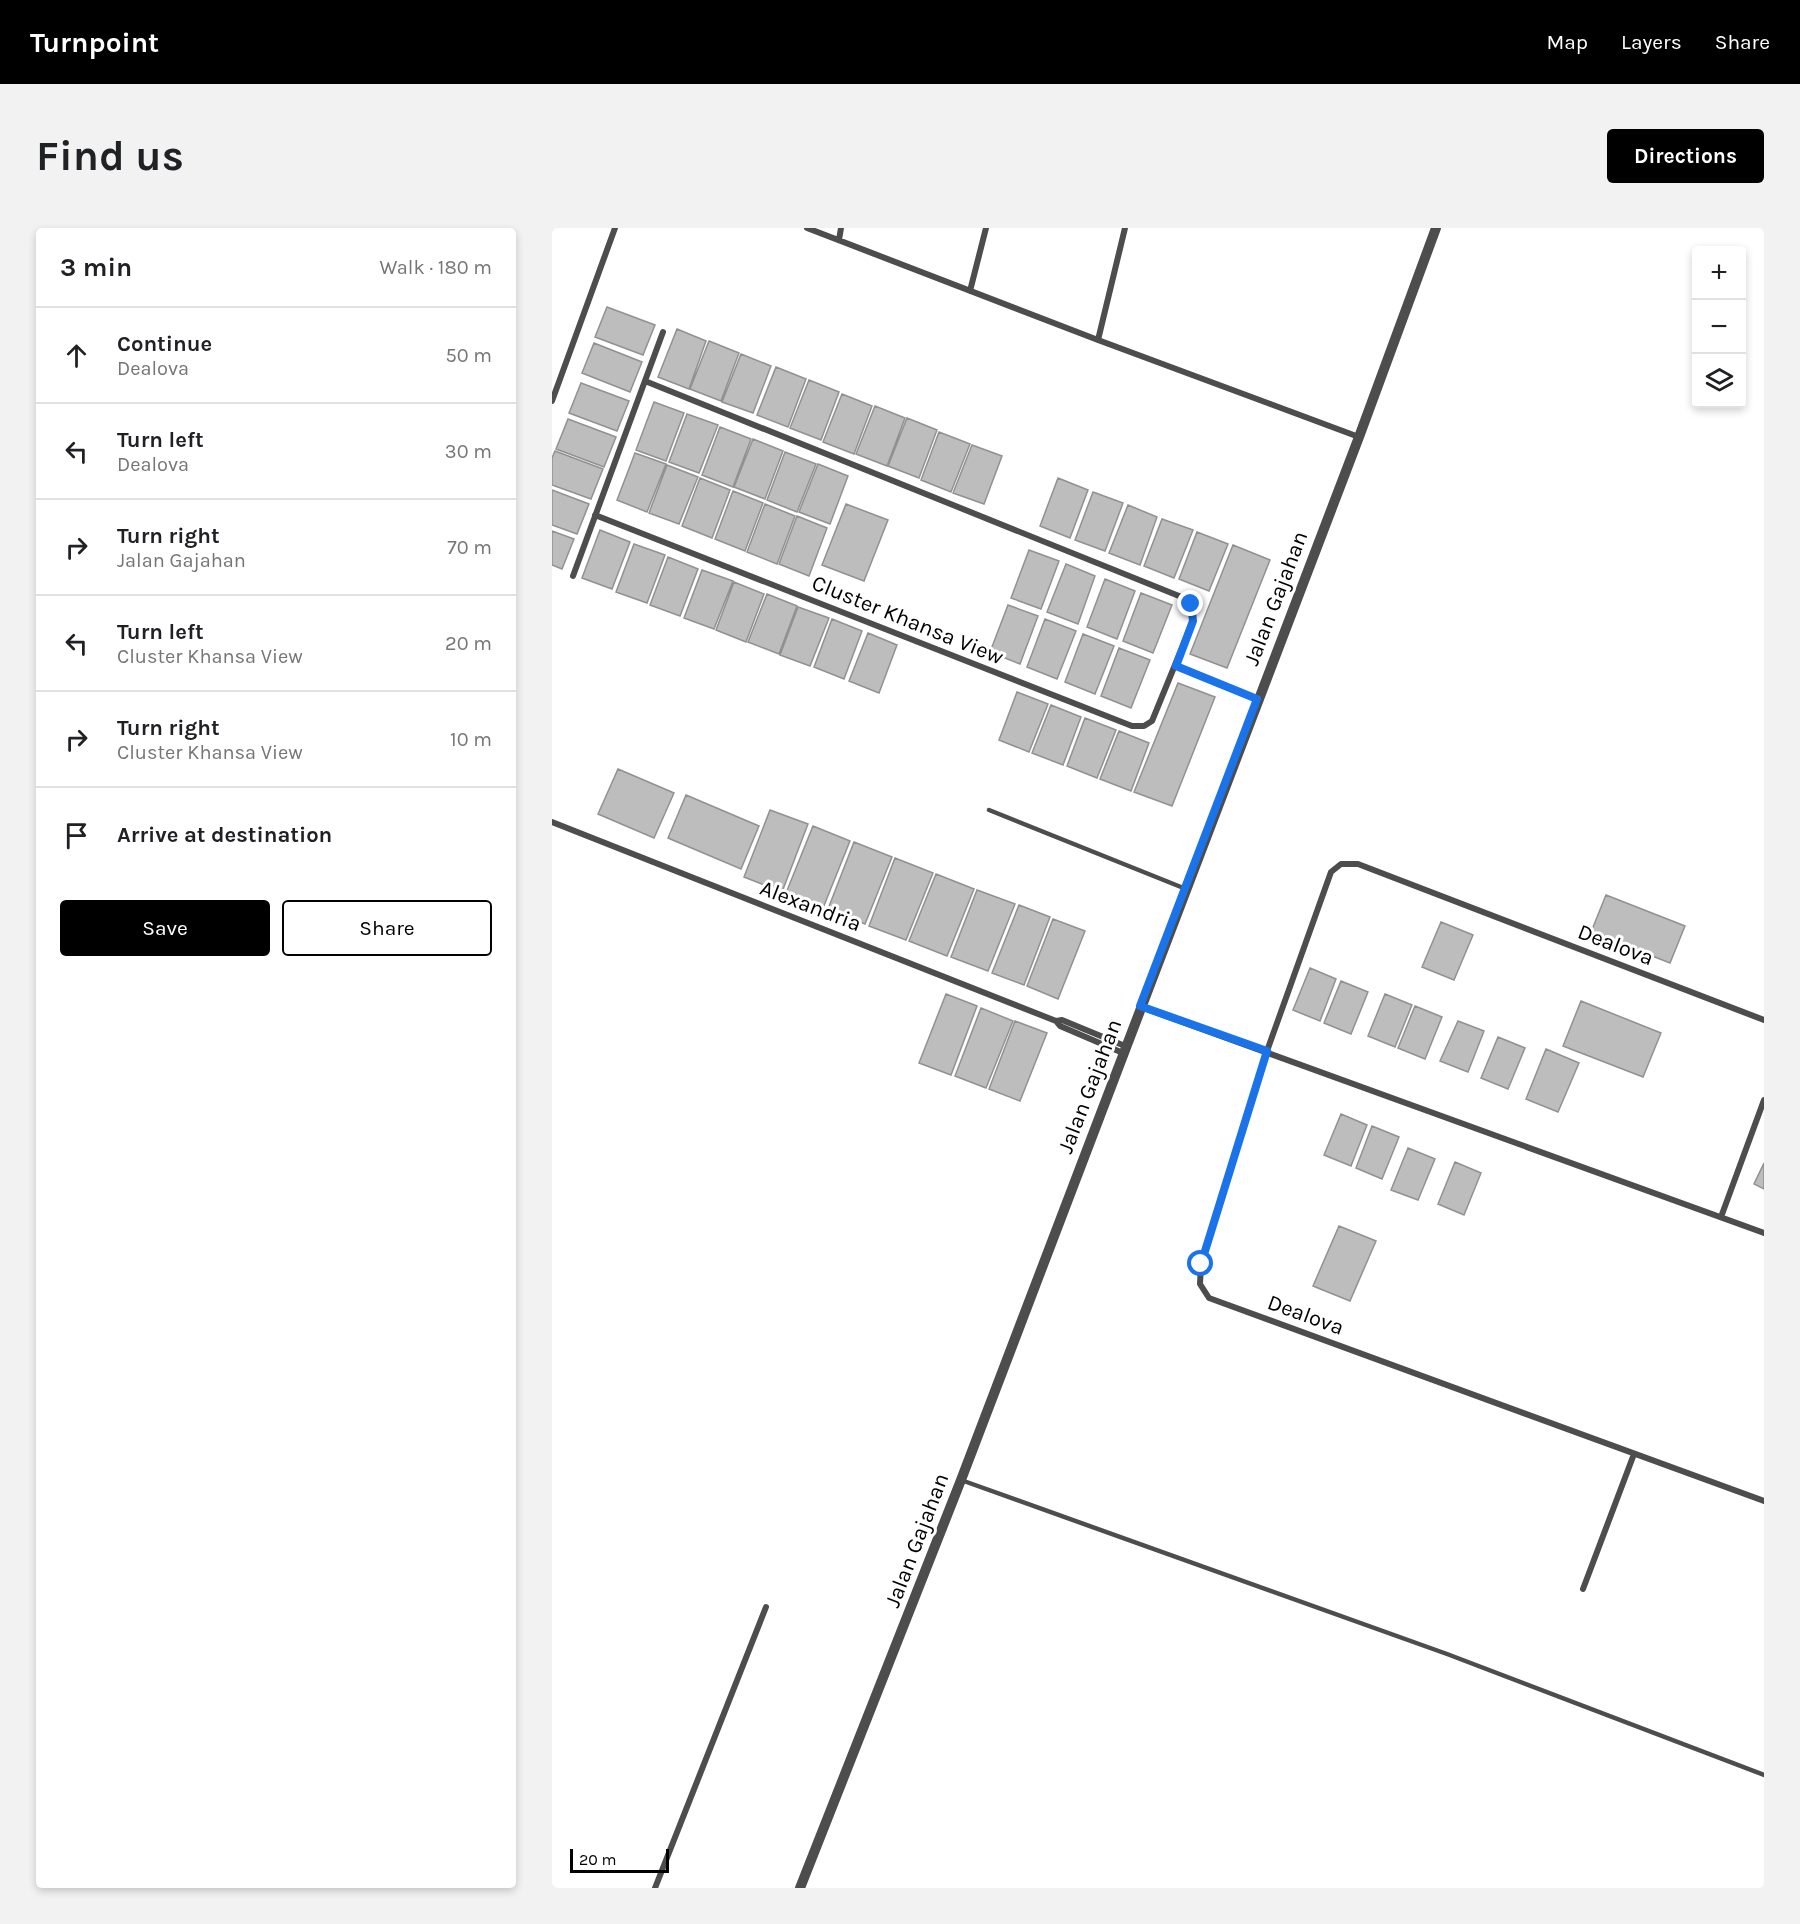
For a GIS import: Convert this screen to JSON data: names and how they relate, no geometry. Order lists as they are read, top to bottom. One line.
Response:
{"streets":{"street":["Jalan Gajahan","Cluster Khansa View","Alexandria","Dealova"]},"crossings":[["Jalan Gajahan","Alexandria"]],"scale_bar":"20 m","page":{"header":"Turnpoint","nav":["Map","Layers","Share"],"buttons":["Directions",["Save","Share"]],"title":"Find us","heading":["3 min","Walk · 180 m"],"map_buttons":["+","−"],"list":[["Continue","Dealova","50 m"],["Turn left","Dealova","30 m"],["Turn right","Jalan Gajahan","70 m"],["Turn left","Cluster Khansa View","20 m"],["Turn right","Cluster Khansa View","10 m"],"Arrive at destination"],"scale":"20 m"}}
